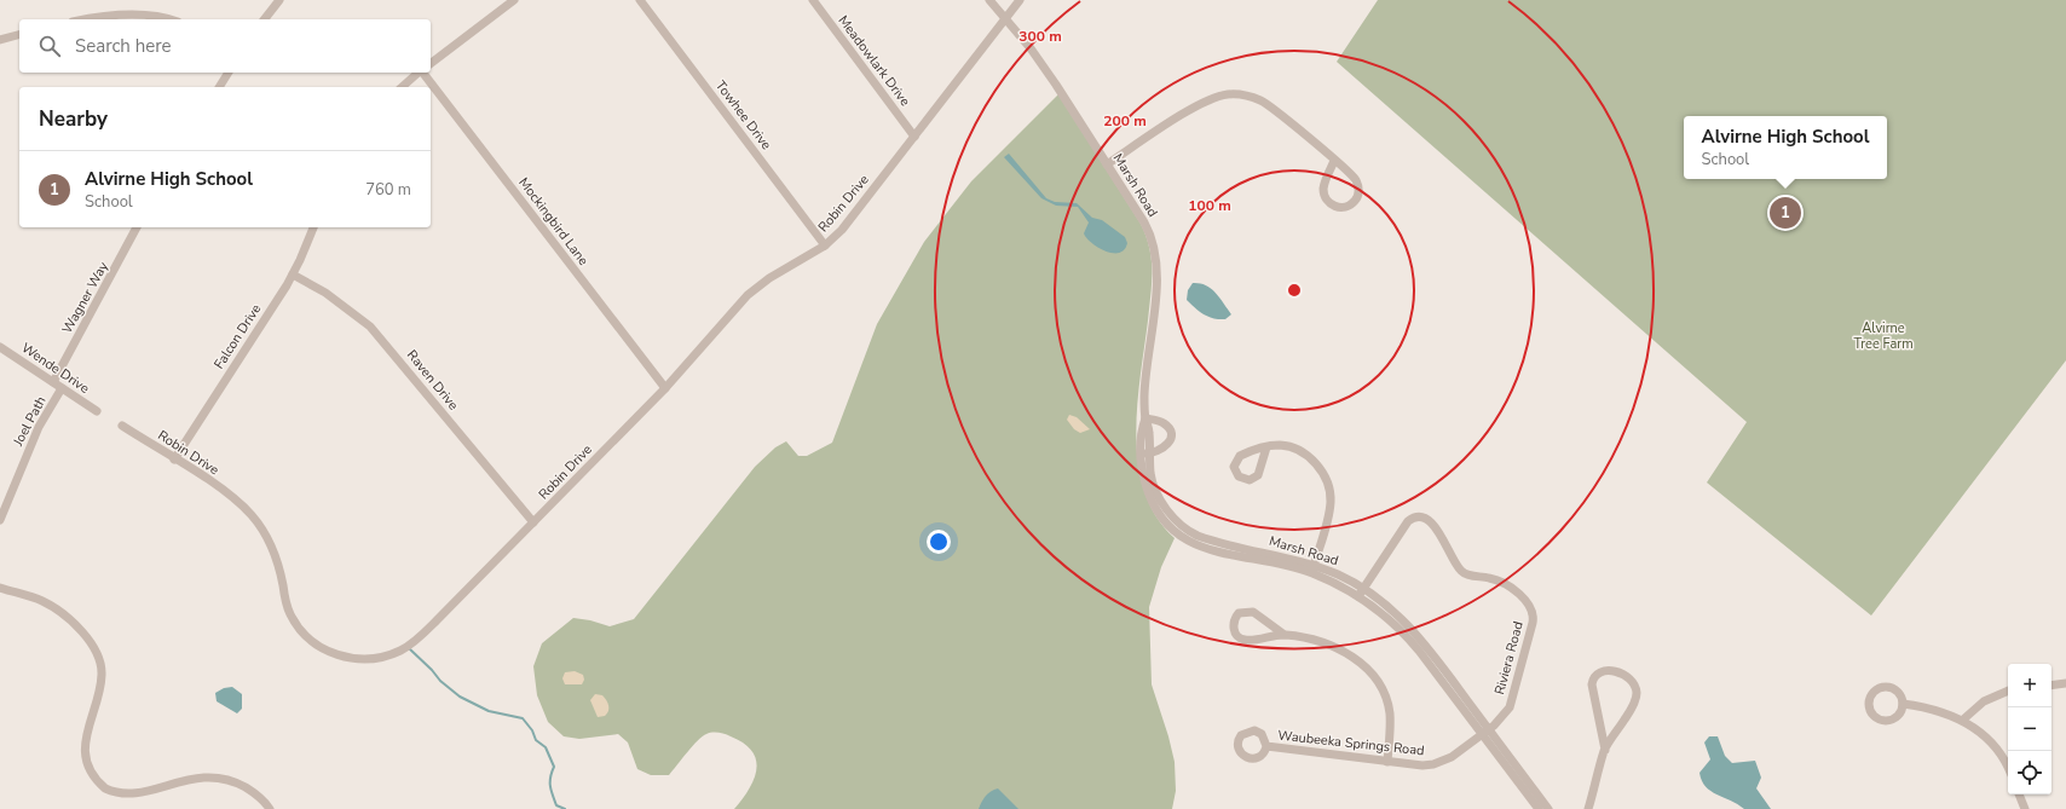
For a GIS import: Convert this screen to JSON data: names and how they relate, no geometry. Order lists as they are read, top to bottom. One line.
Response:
{"streets":{"street":["Meadowlark Drive","Towhee Drive","Marsh Road","Robin Drive","Mockingbird Lane","Wagner Way","Falcon Drive","Wende Drive","Raven Drive","Joel Path","Riviera Road","Waubeeka Springs Road"]},"crossings":[["Meadowlark Drive","Robin Drive"],["Towhee Drive","Robin Drive"],["Marsh Road","Robin Drive"],["Marsh Road","Riviera Road"],["Marsh Road","Waubeeka Springs Road"],["Robin Drive","Mockingbird Lane"],["Robin Drive","Falcon Drive"],["Robin Drive","Raven Drive"],["Wagner Way","Wende Drive"],["Falcon Drive","Raven Drive"],["Wende Drive","Joel Path"],["Riviera Road","Waubeeka Springs Road"]],"parks":["Alvirne Tree Farm"],"page":{"search":"Search here","heading":"Nearby","popup":["Alvirne High School","School"],"list":[{"mark":"1","name":"Alvirne High School","note":"School","value":"760 m"}],"pins":"1","map_buttons":["+","−"]},"rings":["300 m","200 m","100 m"]}
